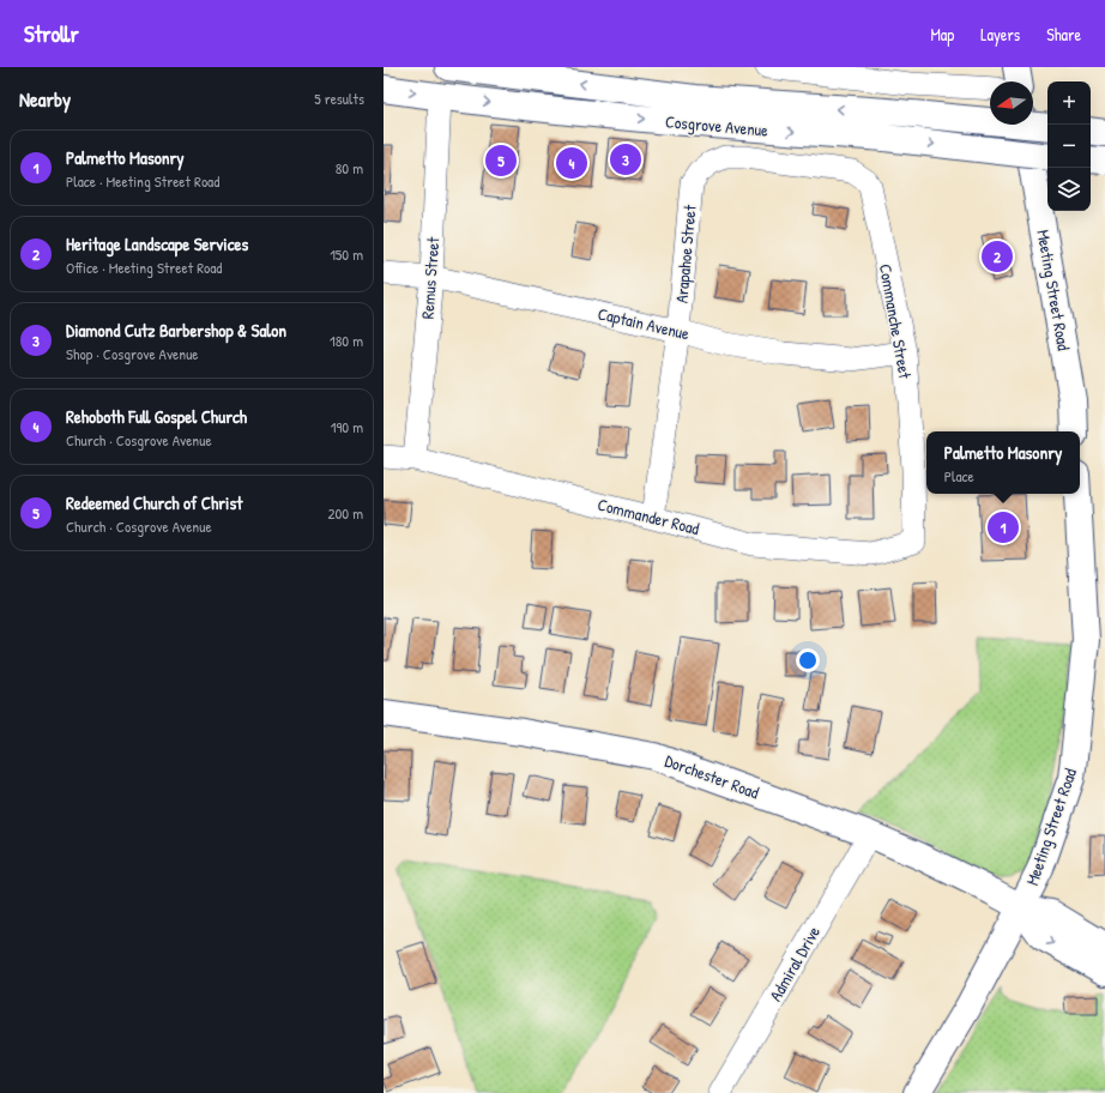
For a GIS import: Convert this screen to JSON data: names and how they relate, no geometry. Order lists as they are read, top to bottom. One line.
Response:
{"streets":{"main road":["Cosgrove Avenue","Meeting Street Road","Dorchester Road"],"street":["Arapahoe Street","Remus Street","Commanche Street","Captain Avenue","Commander Road","Admiral Drive"]},"crossings":[["Cosgrove Avenue","Remus Street"],["Arapahoe Street","Commanche Street"],["Arapahoe Street","Captain Avenue"],["Arapahoe Street","Commander Road"],["Remus Street","Captain Avenue"],["Remus Street","Commander Road"],["Meeting Street Road","Dorchester Road"],["Commanche Street","Captain Avenue"],["Commanche Street","Commander Road"],["Dorchester Road","Admiral Drive"]],"north":"left","page":{"header":"Strollr","nav":["Map","Layers","Share"],"heading":["Nearby","5 results"],"map_buttons":["+","−"],"list":[{"mark":"1","name":"Palmetto Masonry","note":"Place · Meeting Street Road","value":"80 m"},{"mark":"2","name":"Heritage Landscape Services","note":"Office · Meeting Street Road","value":"150 m"},{"mark":"3","name":"Diamond Cutz Barbershop & Salon","note":"Shop · Cosgrove Avenue","value":"180 m"},{"mark":"4","name":"Rehoboth Full Gospel Church","note":"Church · Cosgrove Avenue","value":"190 m"},{"mark":"5","name":"Redeemed Church of Christ","note":"Church · Cosgrove Avenue","value":"200 m"}],"pins":["3","5","4","2","1"],"popup":["Palmetto Masonry","Place"]}}
